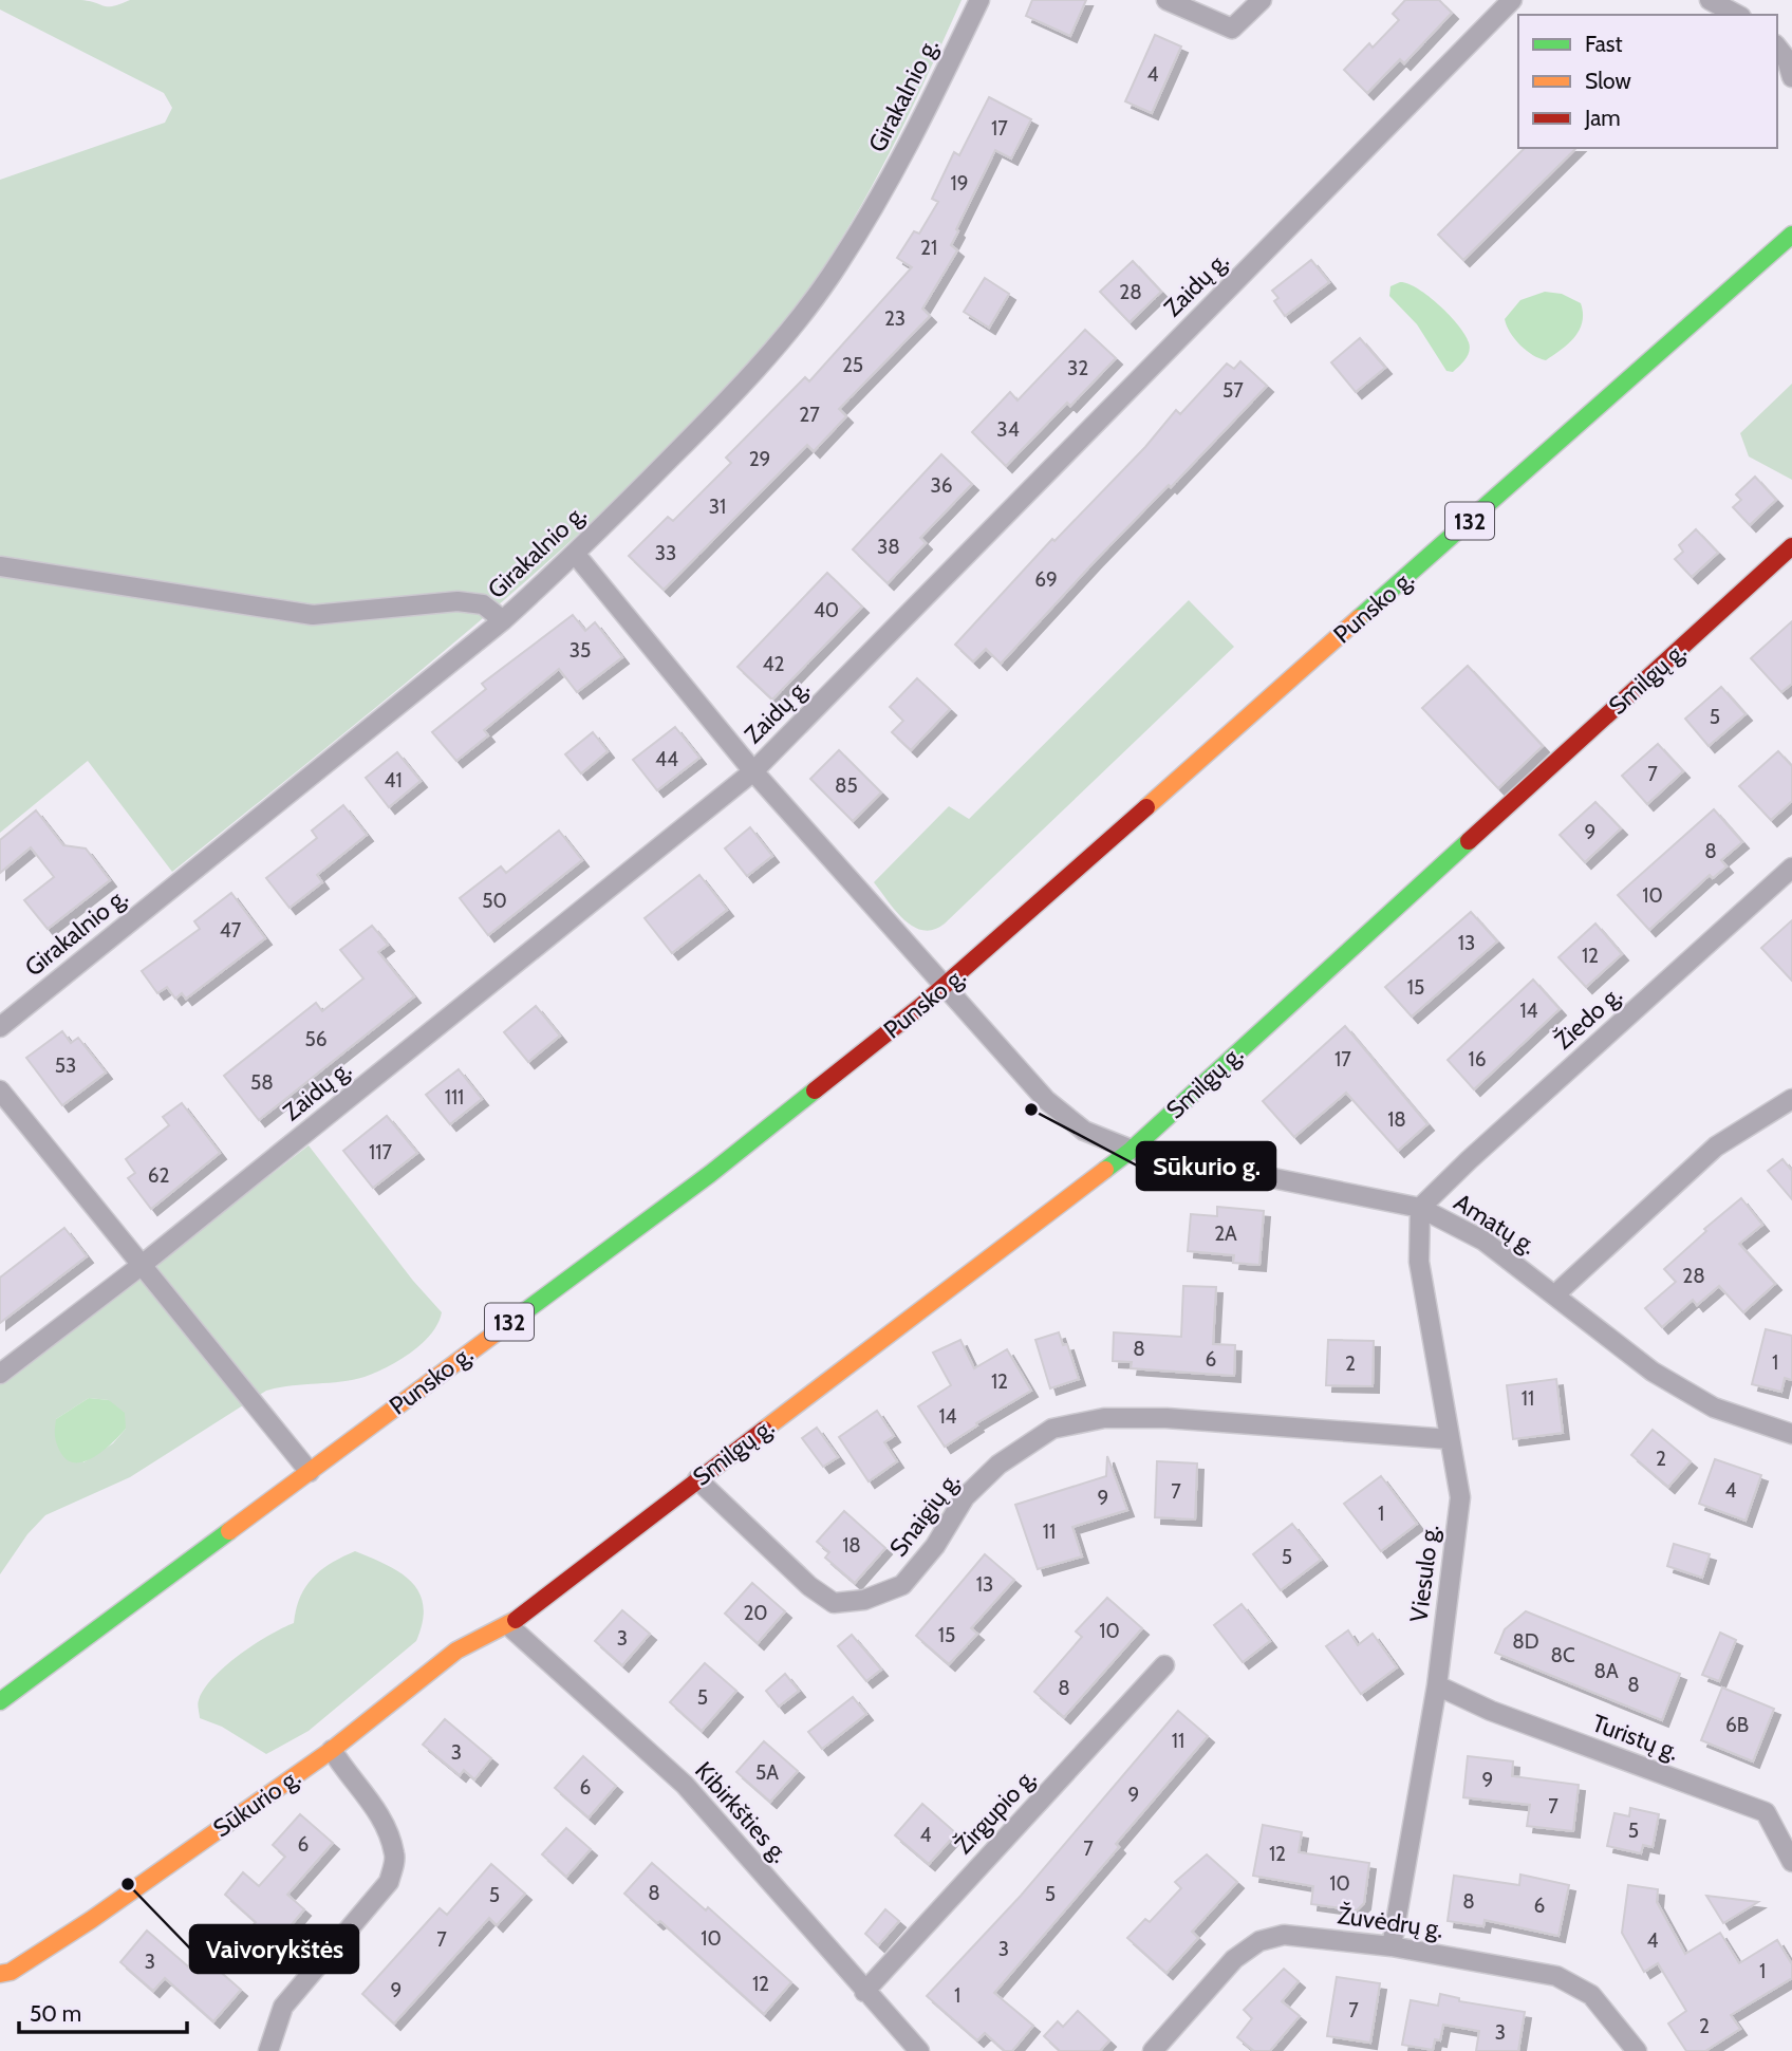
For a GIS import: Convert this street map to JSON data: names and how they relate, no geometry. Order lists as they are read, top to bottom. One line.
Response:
{"streets":{"main road":["132","Punsko g.","Smilgų g.","Sūkurio g."],"street":["Girakalnio g.","Zaidų g.","Žiedo g.","Amatų g.","Snaigių g.","Viesulo g.","Turistų g.","Žirgupio g.","Kibirkšties g.","Žuvėdrų g."]},"crossings":[["Girakalnio g.","Amatų g."],["Zaidų g.","Amatų g."],["Punsko g.","Amatų g."],["Smilgų g.","Amatų g."],["Smilgų g.","Snaigių g."],["Smilgų g.","Sūkurio g."],["Smilgų g.","Kibirkšties g."],["Žiedo g.","Amatų g."],["Žiedo g.","Viesulo g."],["Amatų g.","Viesulo g."],["Snaigių g.","Viesulo g."],["Viesulo g.","Turistų g."],["Viesulo g.","Žuvėdrų g."],["Sūkurio g.","Kibirkšties g."],["Žirgupio g.","Kibirkšties g."]],"places":["Sūkurio g.","Vaivorykštės"],"house_numbers":["4","17","19","21","28","23","25","32","57","27","34","29","36","31","38","33","69","40","35","42","5","44","7","41","85","9","8","10","50","47","13","12","15","14","56","17","16","53","58","111","18","117","62","2A","28","8","6","1","2","12","11","14","2","4","7","9","1","11","18","5","13","20","10","15","3","8D","8C","8A","8","8","5","6B","11","3","5A","9","6","9","7","5","4","6","7","12","10","8","5","5","8","6","10","7","4","3","3","1","12","9","1","7","2","3"],"legend":["Fast","Slow","Jam"],"scale_bar":"50 m"}
